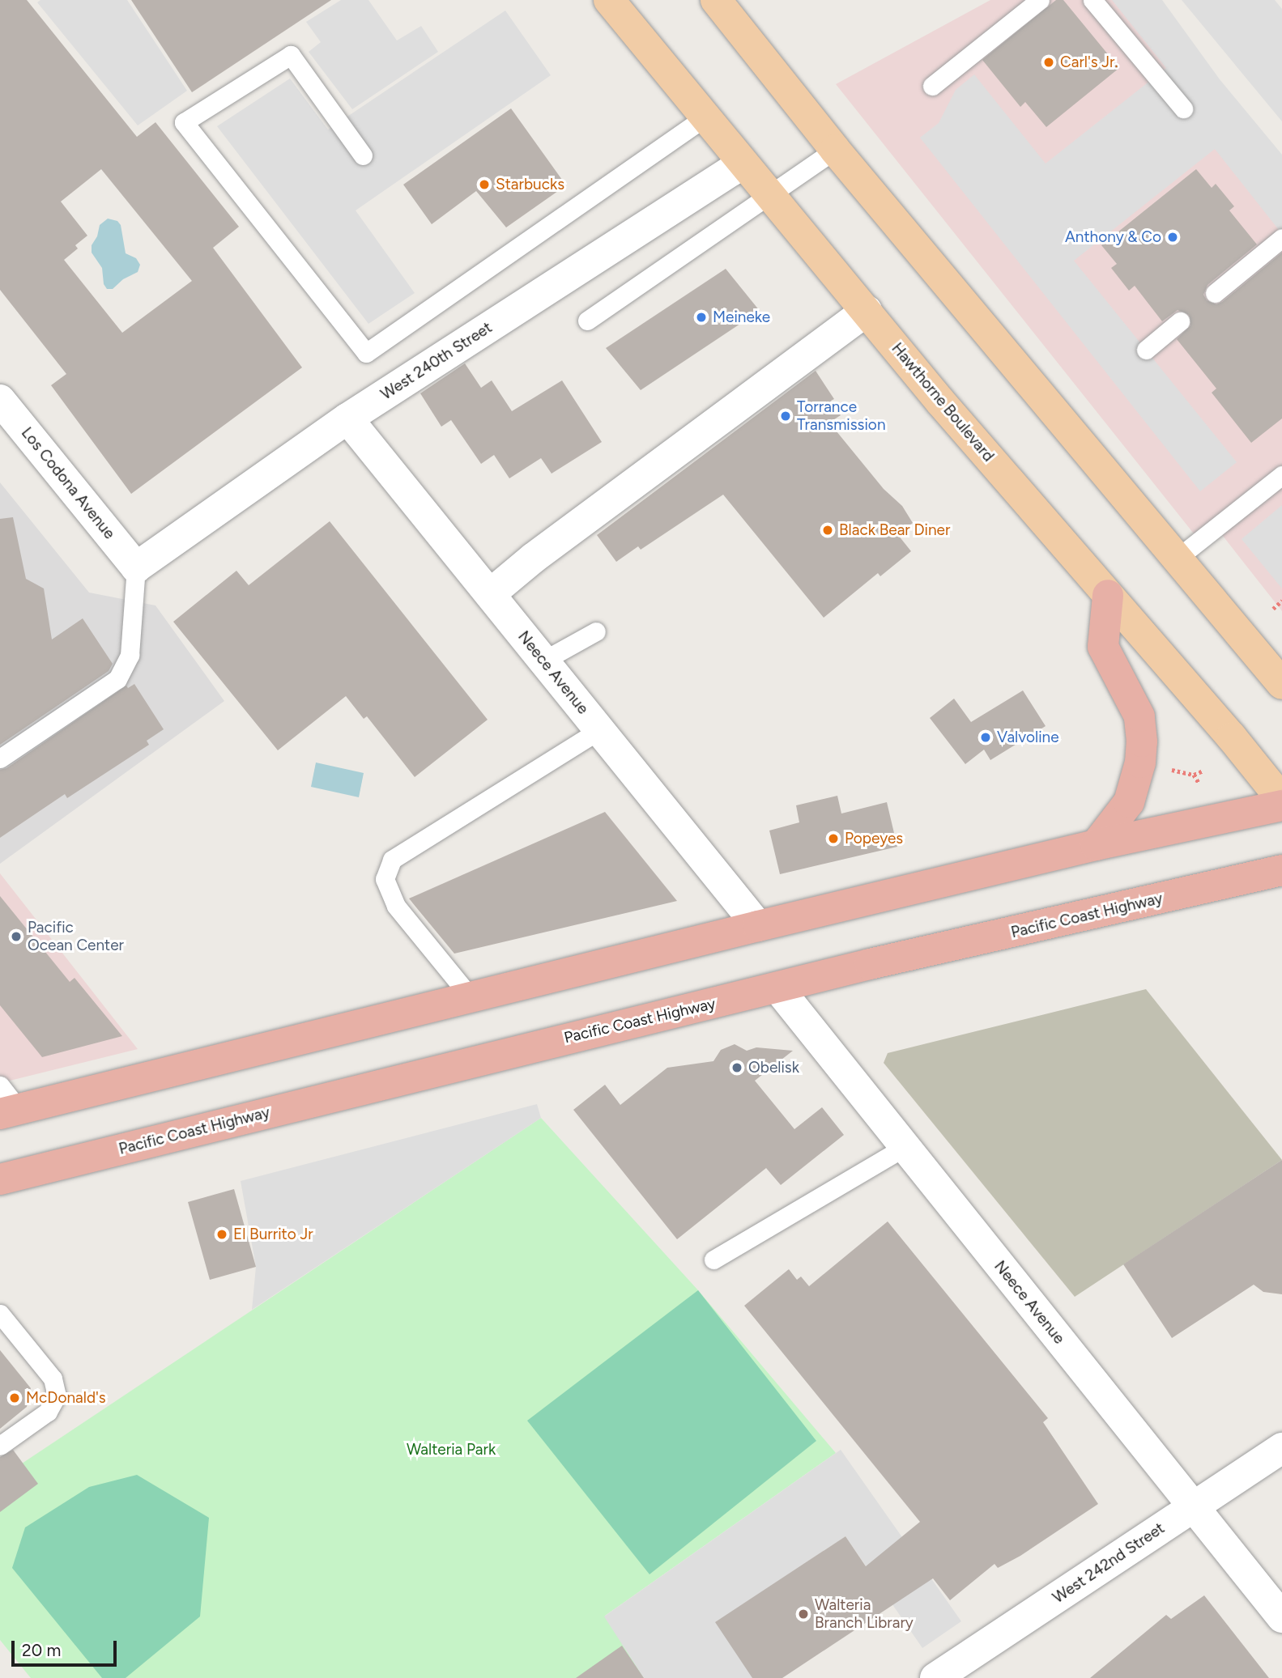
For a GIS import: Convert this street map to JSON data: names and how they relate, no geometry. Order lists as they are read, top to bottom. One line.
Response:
{"streets":{"highway":["Pacific Coast Highway"],"main road":["Hawthorne Boulevard"],"street":["West 240th Street","Los Codona Avenue","Neece Avenue","West 242nd Street"]},"crossings":[["West 240th Street","Hawthorne Boulevard"],["West 240th Street","Los Codona Avenue"],["West 240th Street","Neece Avenue"],["Neece Avenue","Pacific Coast Highway"],["Neece Avenue","West 242nd Street"]],"parks":["Walteria Park"],"places":["Carl's Jr.","Starbucks","Anthony & Co","Meineke","Torrance Transmission","Black Bear Diner","Valvoline","Popeyes","Pacific Ocean Center","Obelisk","El Burrito Jr","McDonald's","Walteria Branch Library"],"scale_bar":"20 m"}
